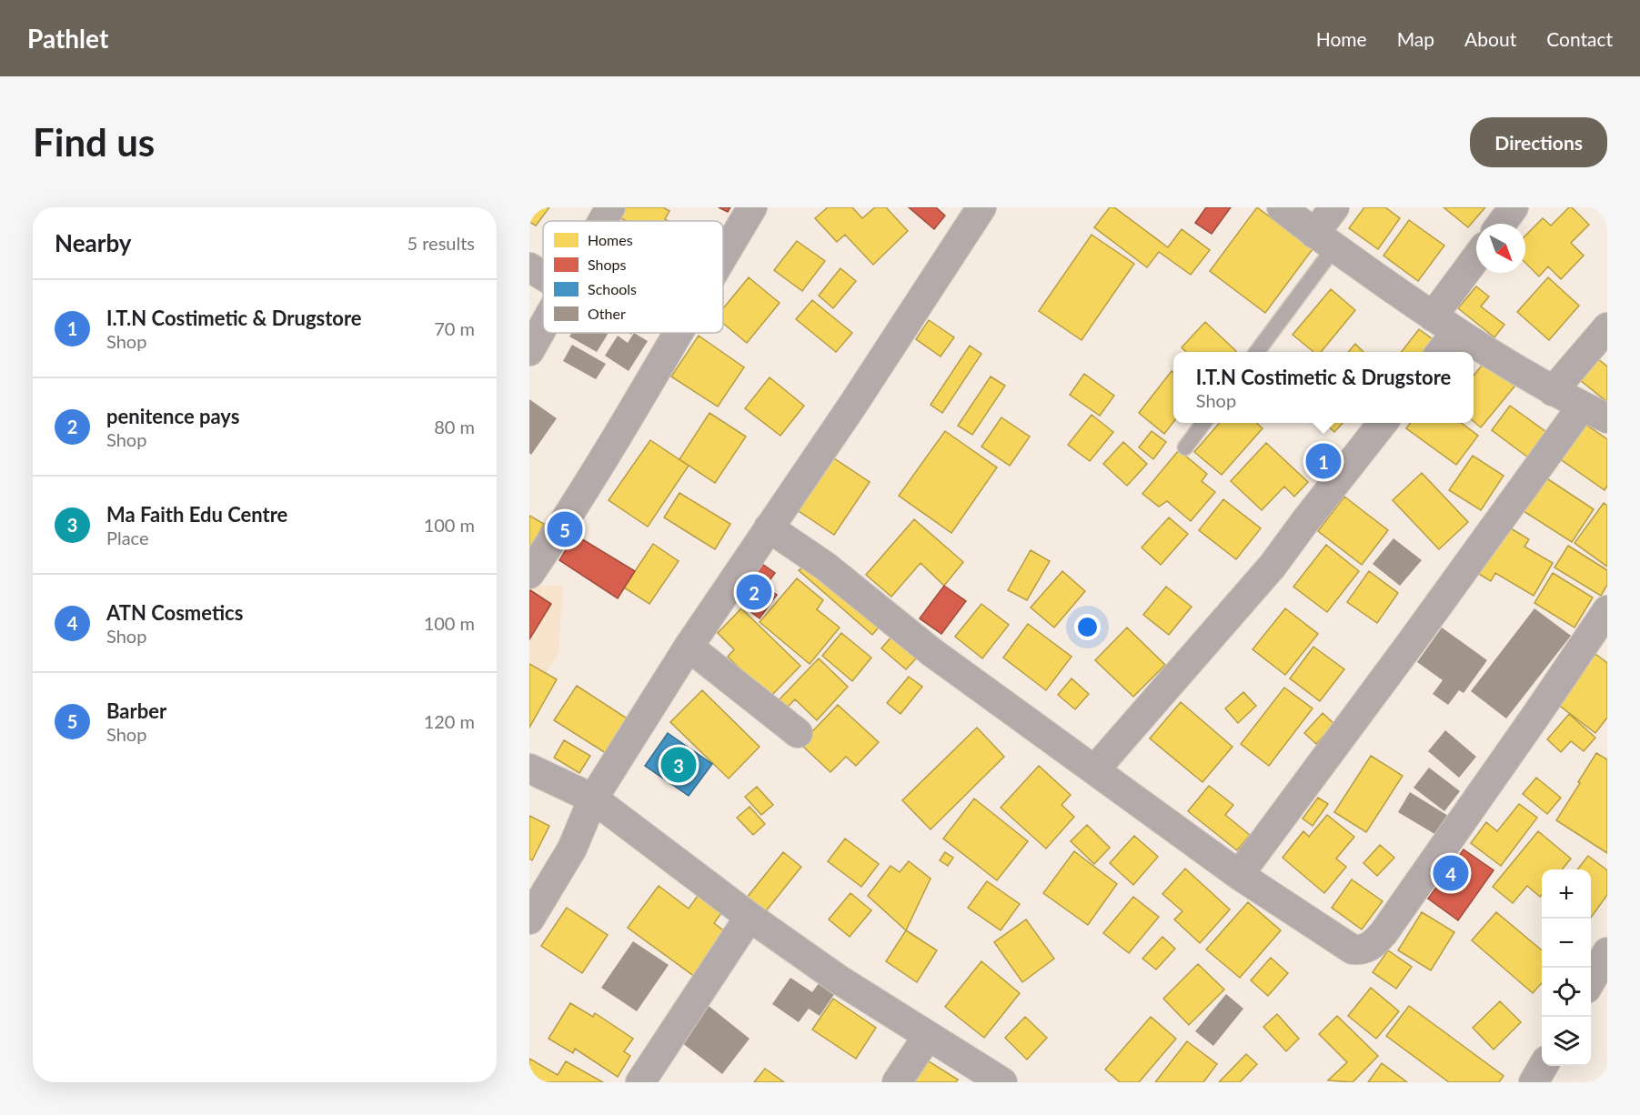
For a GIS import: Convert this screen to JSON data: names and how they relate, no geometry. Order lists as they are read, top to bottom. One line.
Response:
{"legend":["Homes","Shops","Schools","Other"],"north":"bottom right","page":{"header":"Pathlet","nav":["Home","Map","About","Contact"],"buttons":"Directions","title":"Find us","heading":["Nearby","5 results"],"list":[{"mark":"1","name":"I.T.N Costimetic & Drugstore","note":"Shop","value":"70 m"},{"mark":"2","name":"penitence pays","note":"Shop","value":"80 m"},{"mark":"3","name":"Ma Faith Edu Centre","note":"Place","value":"100 m"},{"mark":"4","name":"ATN Cosmetics","note":"Shop","value":"100 m"},{"mark":"5","name":"Barber","note":"Shop","value":"120 m"}],"popup":["I.T.N Costimetic & Drugstore","Shop"],"pins":["1","5","2","3","4"],"map_buttons":["+","−"]}}
